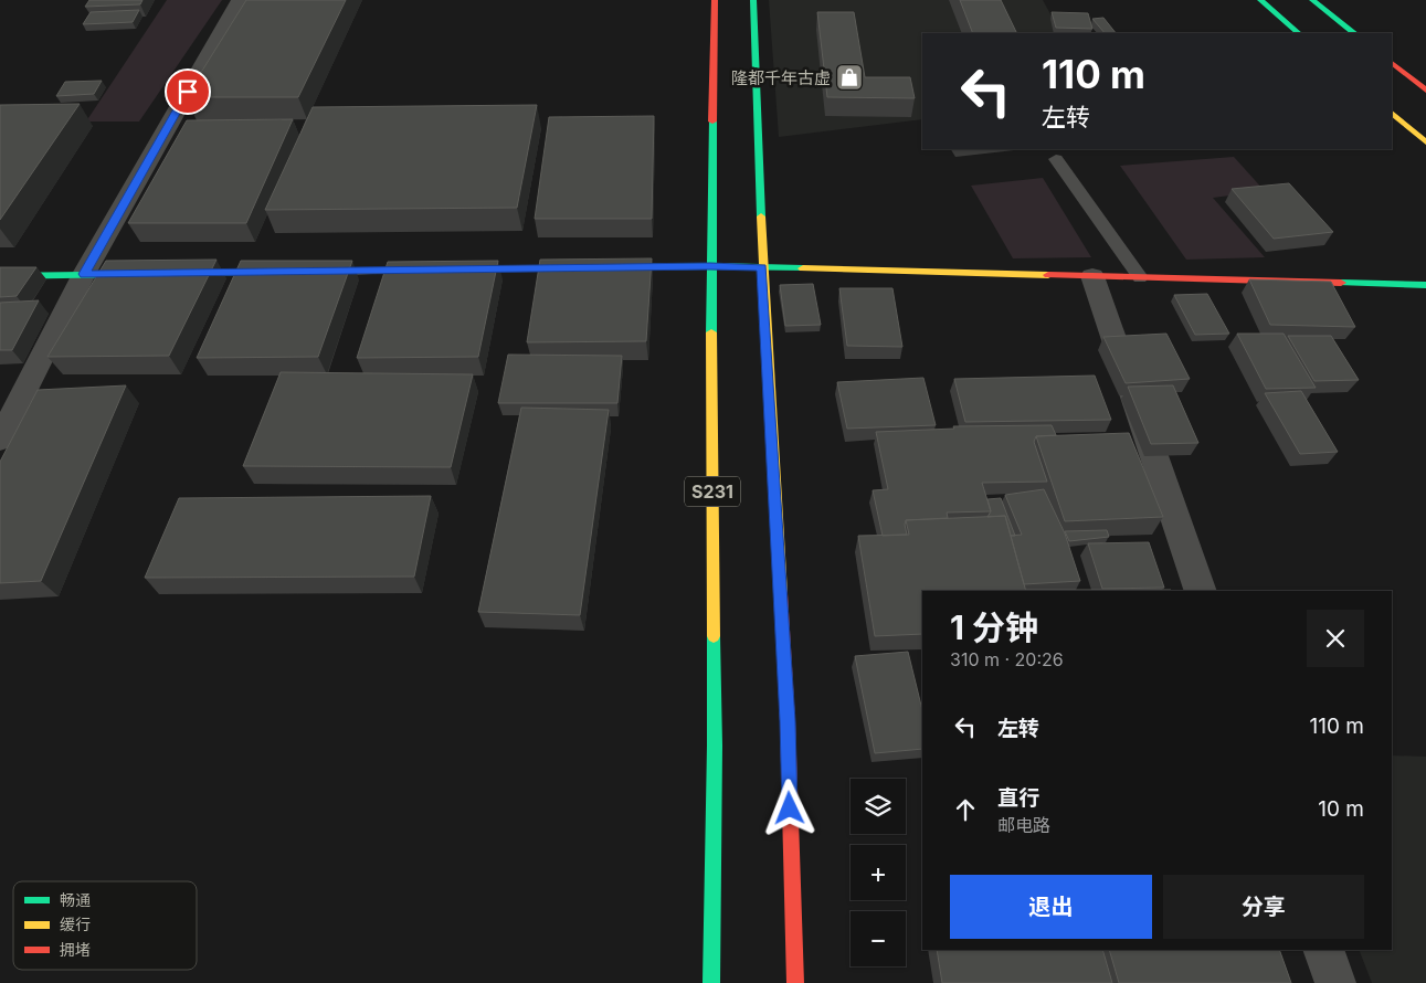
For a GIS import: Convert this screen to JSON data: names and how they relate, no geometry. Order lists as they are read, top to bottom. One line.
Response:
{"streets":{"main road":["S231"]},"places":{"shop":["隆都千年古虚"]},"legend":["畅通","缓行","拥堵"],"page":{"turn":["110 m","左转"],"heading":["1 分钟","310 m · 20:26"],"list":[{"name":"左转","value":"110 m"},{"name":"直行","note":"邮电路","value":"10 m"}],"map_buttons":["+","−"],"buttons":["退出","分享"]}}
